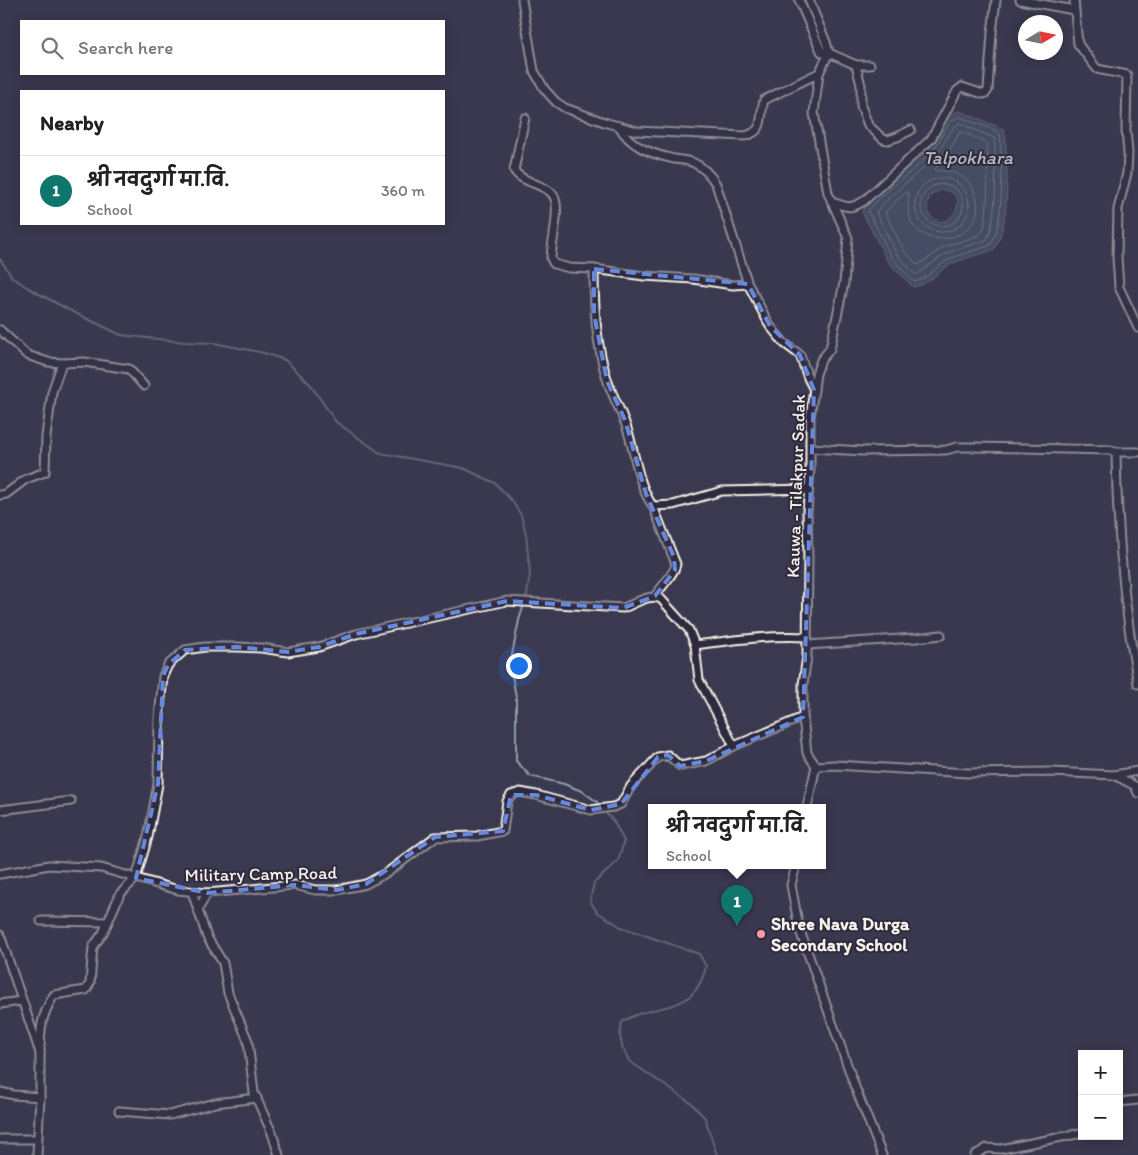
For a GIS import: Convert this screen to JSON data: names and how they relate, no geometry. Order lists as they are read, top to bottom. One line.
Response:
{"streets":{"street":["Kauwa - Tilakpur Sadak","Military Camp Road"]},"water":["Talpokhara"],"places":["Shree Nava Durga Secondary School"],"north":"right","page":{"search":"Search here","heading":"Nearby","list":[{"mark":"1","name":"श्री नवदुर्गा मा.वि.","note":"School","value":"360 m"}],"popup":["श्री नवदुर्गा मा.वि.","School"],"pins":"1","map_buttons":["+","−"]}}
